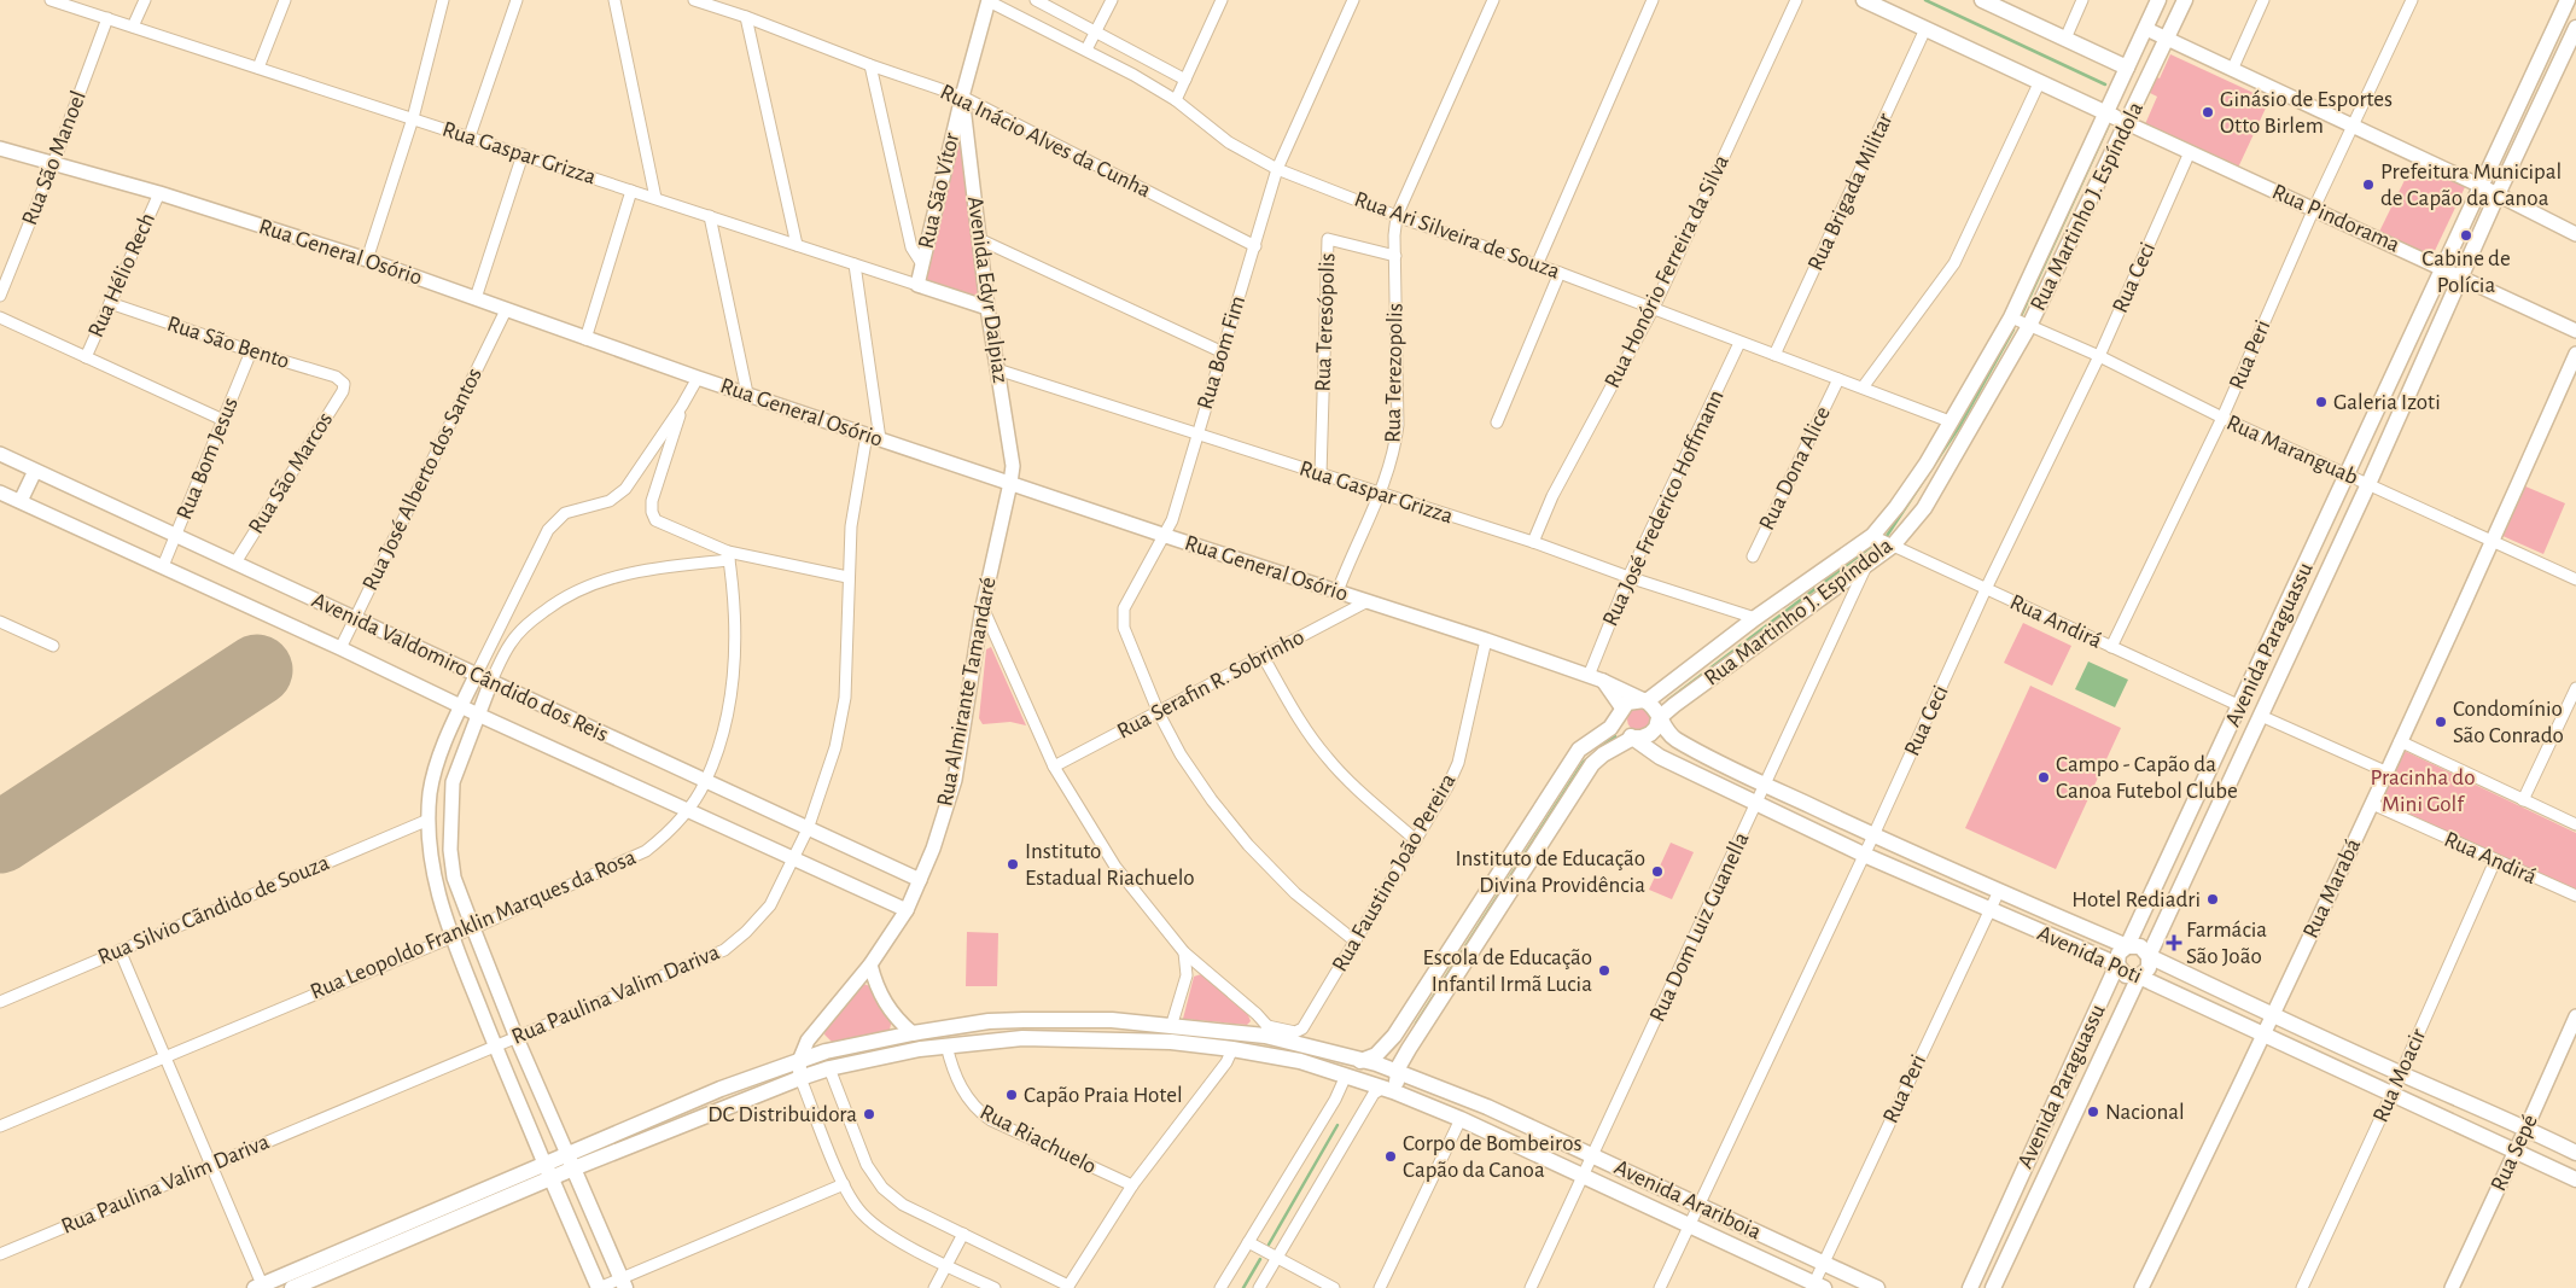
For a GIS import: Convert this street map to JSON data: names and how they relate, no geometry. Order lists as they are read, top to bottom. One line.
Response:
{"streets":{"main road":["Rua Martinho J. Espíndola","Avenida Paraguassu","Avenida Poti","Avenida Arariboia"],"street":["Rua Inácio Alves da Cunha","Rua Gaspar Grizza","Rua São Manoel","Rua São Vítor","Rua Brigada Militar","Rua Pindorama","Rua Ari Silveira de Souza","Rua General Osório","Rua Honório Ferreira da Silva","Rua Hélio Rech","Rua Ceci","Avenida Edyr Dalpiaz","Rua Teresópolis","Rua São Bento","Rua Bom Fim","Rua Peri","Rua Terezopolis","Rua Maranguab","Rua Bom Jesus","Rua Dona Alice","Rua São Marcos","Rua José Alberto dos Santos","Rua José Frederico Hoffmann","Rua Andirá","Avenida Valdomiro Cândido dos Reis","Rua Serafin R. Sobrinho","Rua Almirante Tamandaré","Rua Faustino João Pereira","Rua Marabá","Rua Silvio Cãndido de Souza","Rua Leopoldo Franklin Marques da Rosa","Rua Dom Luiz Guanella","Rua Paulina Valim Dariva","Rua Moacir","Rua Riachuelo","Rua Sepé"]},"crossings":[["Rua Inácio Alves da Cunha","Rua São Vítor"],["Rua Inácio Alves da Cunha","Avenida Edyr Dalpiaz"],["Rua Inácio Alves da Cunha","Rua Bom Fim"],["Rua Gaspar Grizza","Rua São Manoel"],["Rua Gaspar Grizza","Rua São Vítor"],["Rua Gaspar Grizza","Rua Martinho J. Espíndola"],["Rua Gaspar Grizza","Rua Honório Ferreira da Silva"],["Rua Gaspar Grizza","Avenida Edyr Dalpiaz"],["Rua Gaspar Grizza","Rua Teresópolis"],["Rua Gaspar Grizza","Rua Bom Fim"],["Rua Gaspar Grizza","Rua Terezopolis"],["Rua Gaspar Grizza","Rua José Frederico Hoffmann"],["Rua São Manoel","Rua General Osório"],["Rua São Vítor","Rua Ari Silveira de Souza"],["Rua São Vítor","Avenida Edyr Dalpiaz"],["Rua Brigada Militar","Rua Ari Silveira de Souza"],["Rua Martinho J. Espíndola","Rua Pindorama"],["Rua Martinho J. Espíndola","Rua Ari Silveira de Souza"],["Rua Martinho J. Espíndola","Rua General Osório"],["Rua Martinho J. Espíndola","Rua Maranguab"],["Rua Martinho J. Espíndola","Rua Andirá"],["Rua Martinho J. Espíndola","Rua Dom Luiz Guanella"],["Rua Martinho J. Espíndola","Avenida Poti"],["Rua Martinho J. Espíndola","Avenida Arariboia"],["Rua Pindorama","Rua Ceci"],["Rua Pindorama","Rua Peri"],["Rua Pindorama","Avenida Paraguassu"],["Rua Ari Silveira de Souza","Rua Honório Ferreira da Silva"],["Rua Ari Silveira de Souza","Rua Bom Fim"],["Rua Ari Silveira de Souza","Rua Terezopolis"],["Rua Ari Silveira de Souza","Rua Dona Alice"],["Rua Ari Silveira de Souza","Rua José Frederico Hoffmann"],["Rua General Osório","Rua Hélio Rech"],["Rua General Osório","Avenida Edyr Dalpiaz"],["Rua General Osório","Rua Bom Fim"],["Rua General Osório","Rua Terezopolis"],["Rua General Osório","Rua José Alberto dos Santos"],["Rua General Osório","Rua José Frederico Hoffmann"],["Rua General Osório","Rua Serafin R. Sobrinho"],["Rua General Osório","Rua Almirante Tamandaré"],["Rua General Osório","Rua Faustino João Pereira"],["Rua General Osório","Avenida Poti"],["Rua General Osório","Rua Paulina Valim Dariva"],["Rua Hélio Rech","Rua São Bento"],["Rua Ceci","Rua Maranguab"],["Rua Ceci","Rua Andirá"],["Rua Ceci","Avenida Poti"],["Rua Ceci","Avenida Arariboia"],["Avenida Edyr Dalpiaz","Rua Almirante Tamandaré"],["Rua Teresópolis","Rua Terezopolis"],["Rua São Bento","Rua Bom Jesus"],["Rua São Bento","Rua São Marcos"],["Rua Bom Fim","Rua Serafin R. Sobrinho"],["Rua Bom Fim","Rua Faustino João Pereira"],["Rua Peri","Rua Maranguab"],["Rua Peri","Rua Andirá"],["Rua Peri","Avenida Poti"],["Rua Peri","Avenida Arariboia"],["Rua Maranguab","Avenida Paraguassu"],["Rua Maranguab","Rua Marabá"],["Rua Bom Jesus","Avenida Valdomiro Cândido dos Reis"],["Rua São Marcos","Avenida Valdomiro Cândido dos Reis"],["Rua José Alberto dos Santos","Avenida Valdomiro Cândido dos Reis"],["Rua Andirá","Avenida Paraguassu"],["Rua Andirá","Rua Marabá"],["Rua Andirá","Rua Moacir"],["Avenida Paraguassu","Avenida Poti"],["Avenida Valdomiro Cândido dos Reis","Rua Almirante Tamandaré"],["Avenida Valdomiro Cândido dos Reis","Rua Leopoldo Franklin Marques da Rosa"],["Avenida Valdomiro Cândido dos Reis","Rua Paulina Valim Dariva"],["Rua Almirante Tamandaré","Avenida Arariboia"],["Rua Faustino João Pereira","Avenida Arariboia"],["Rua Marabá","Avenida Poti"],["Rua Dom Luiz Guanella","Avenida Poti"],["Rua Dom Luiz Guanella","Avenida Arariboia"],["Avenida Poti","Rua Moacir"],["Avenida Poti","Rua Sepé"],["Rua Riachuelo","Avenida Arariboia"]],"parks":["Pracinha do Mini Golf"],"places":{"other":["Ginásio de Esportes Otto Birlem","Prefeitura Municipal de Capão da Canoa","Cabine de Polícia","Galeria Izoti","Condomínio São Conrado","Campo - Capão da Canoa Futebol Clube","Instituto Estadual Riachuelo","Instituto de Educação Divina Providência","Hotel Rediadri","Escola de Educação Infantil Irmã Lucia","Capão Praia Hotel","Nacional","DC Distribuidora","Corpo de Bombeiros Capão da Canoa"],"health":["Farmácia São João"]}}
